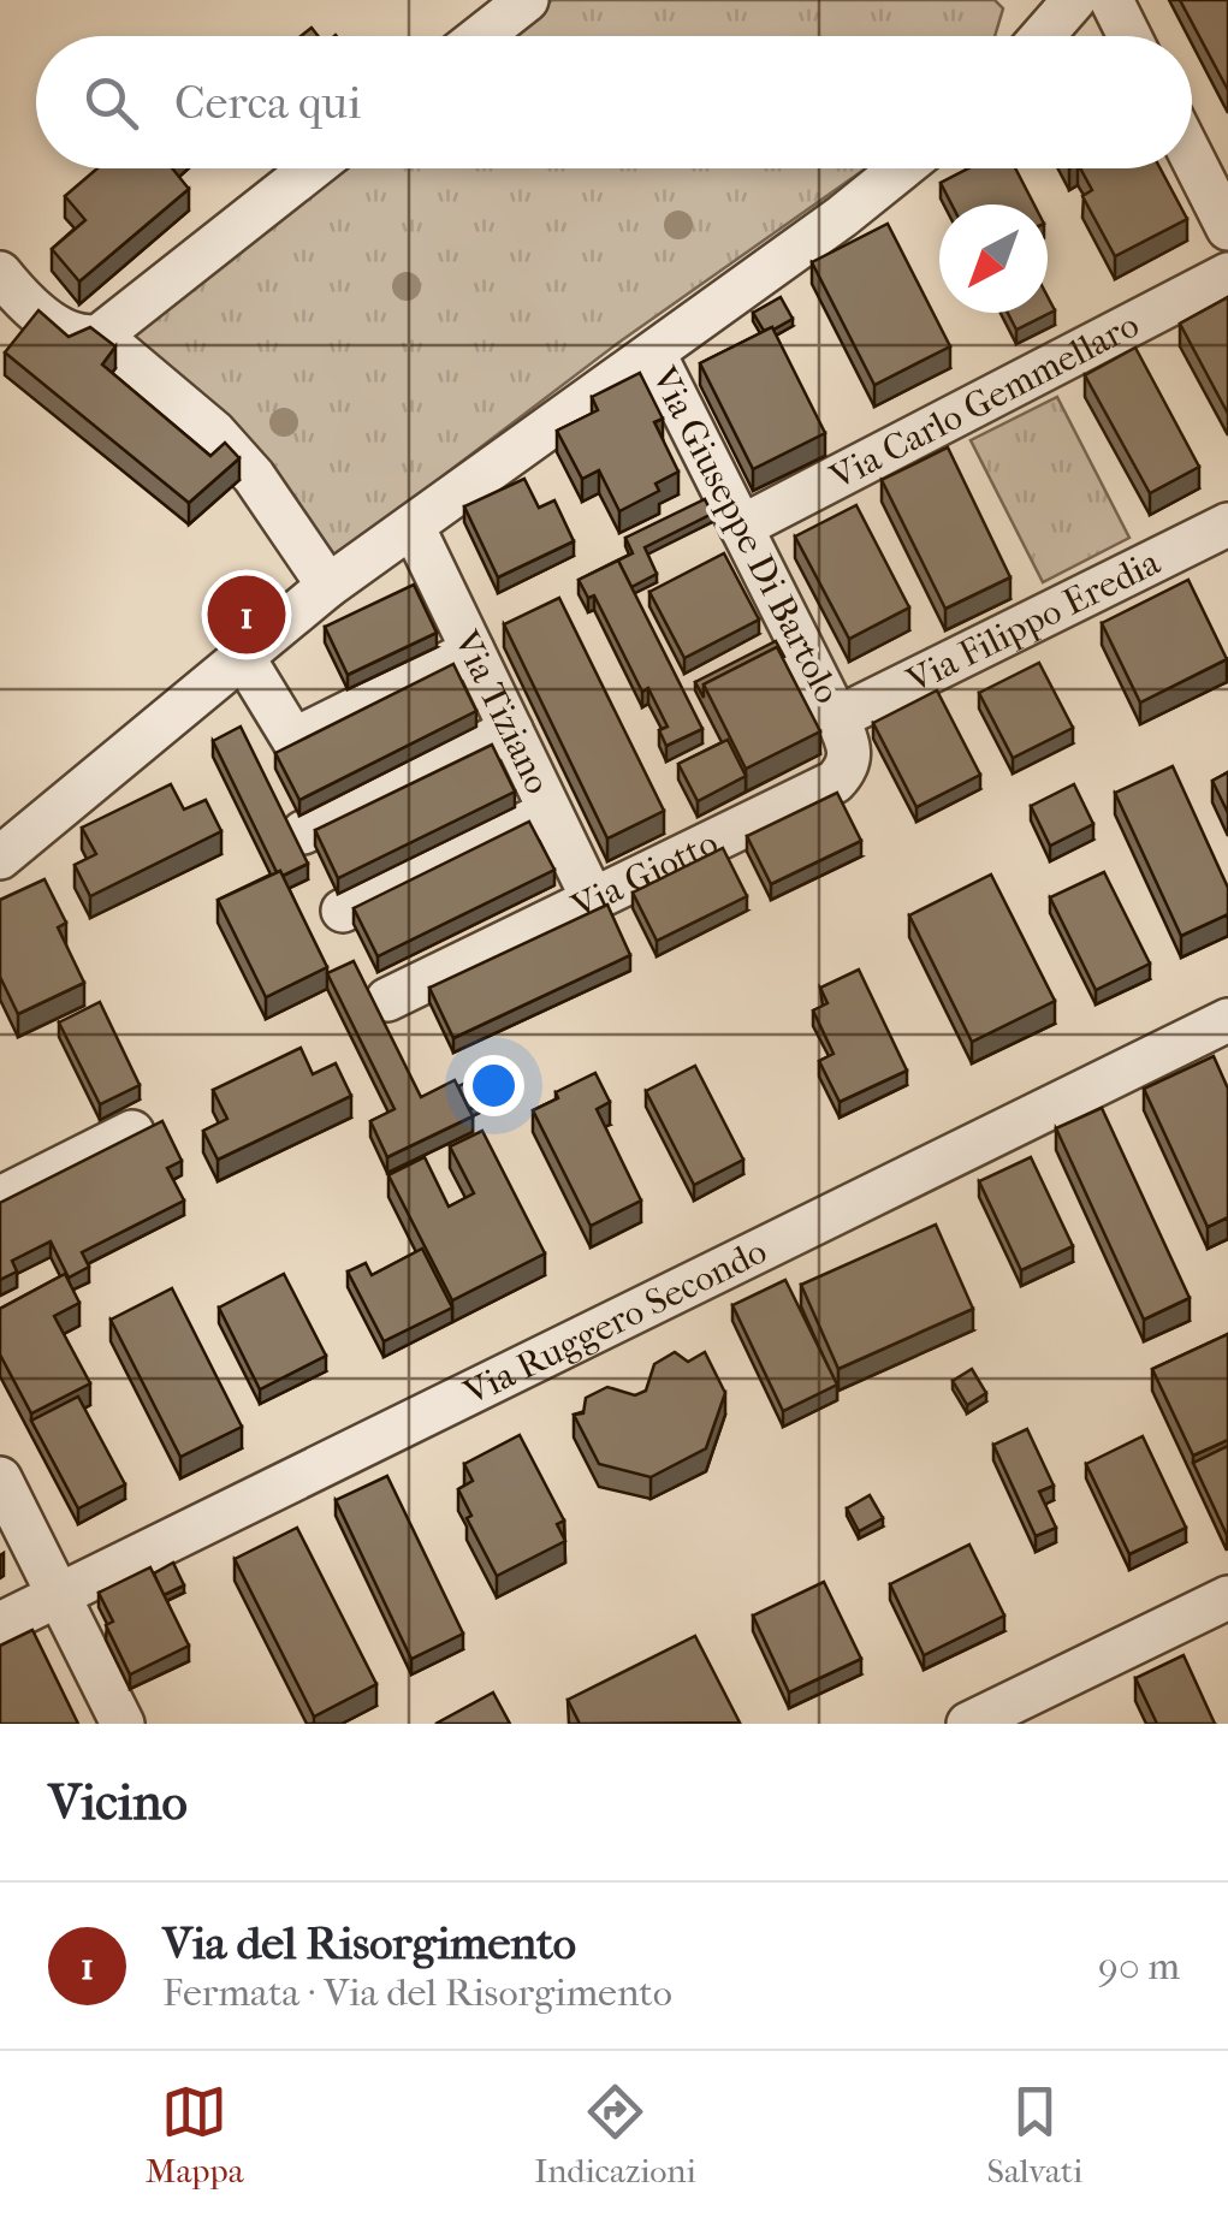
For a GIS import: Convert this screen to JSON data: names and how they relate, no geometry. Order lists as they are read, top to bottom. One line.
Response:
{"streets":{"street":["Via Carlo Gemmellaro","Via Giuseppe Di Bartolo","Via Filippo Eredia","Via Tiziano","Via Giotto","Via Ruggero Secondo"]},"crossings":[["Via Carlo Gemmellaro","Via Giuseppe Di Bartolo"],["Via Giuseppe Di Bartolo","Via Filippo Eredia"],["Via Giuseppe Di Bartolo","Via Giotto"],["Via Filippo Eredia","Via Giotto"],["Via Tiziano","Via Giotto"]],"north":"bottom left","page":{"search":"Cerca qui","pins":"1","heading":"Vicino","list":[{"mark":"1","name":"Via del Risorgimento","note":"Fermata · Via del Risorgimento","value":"90 m"}],"nav":["Mappa","Indicazioni","Salvati"]}}
